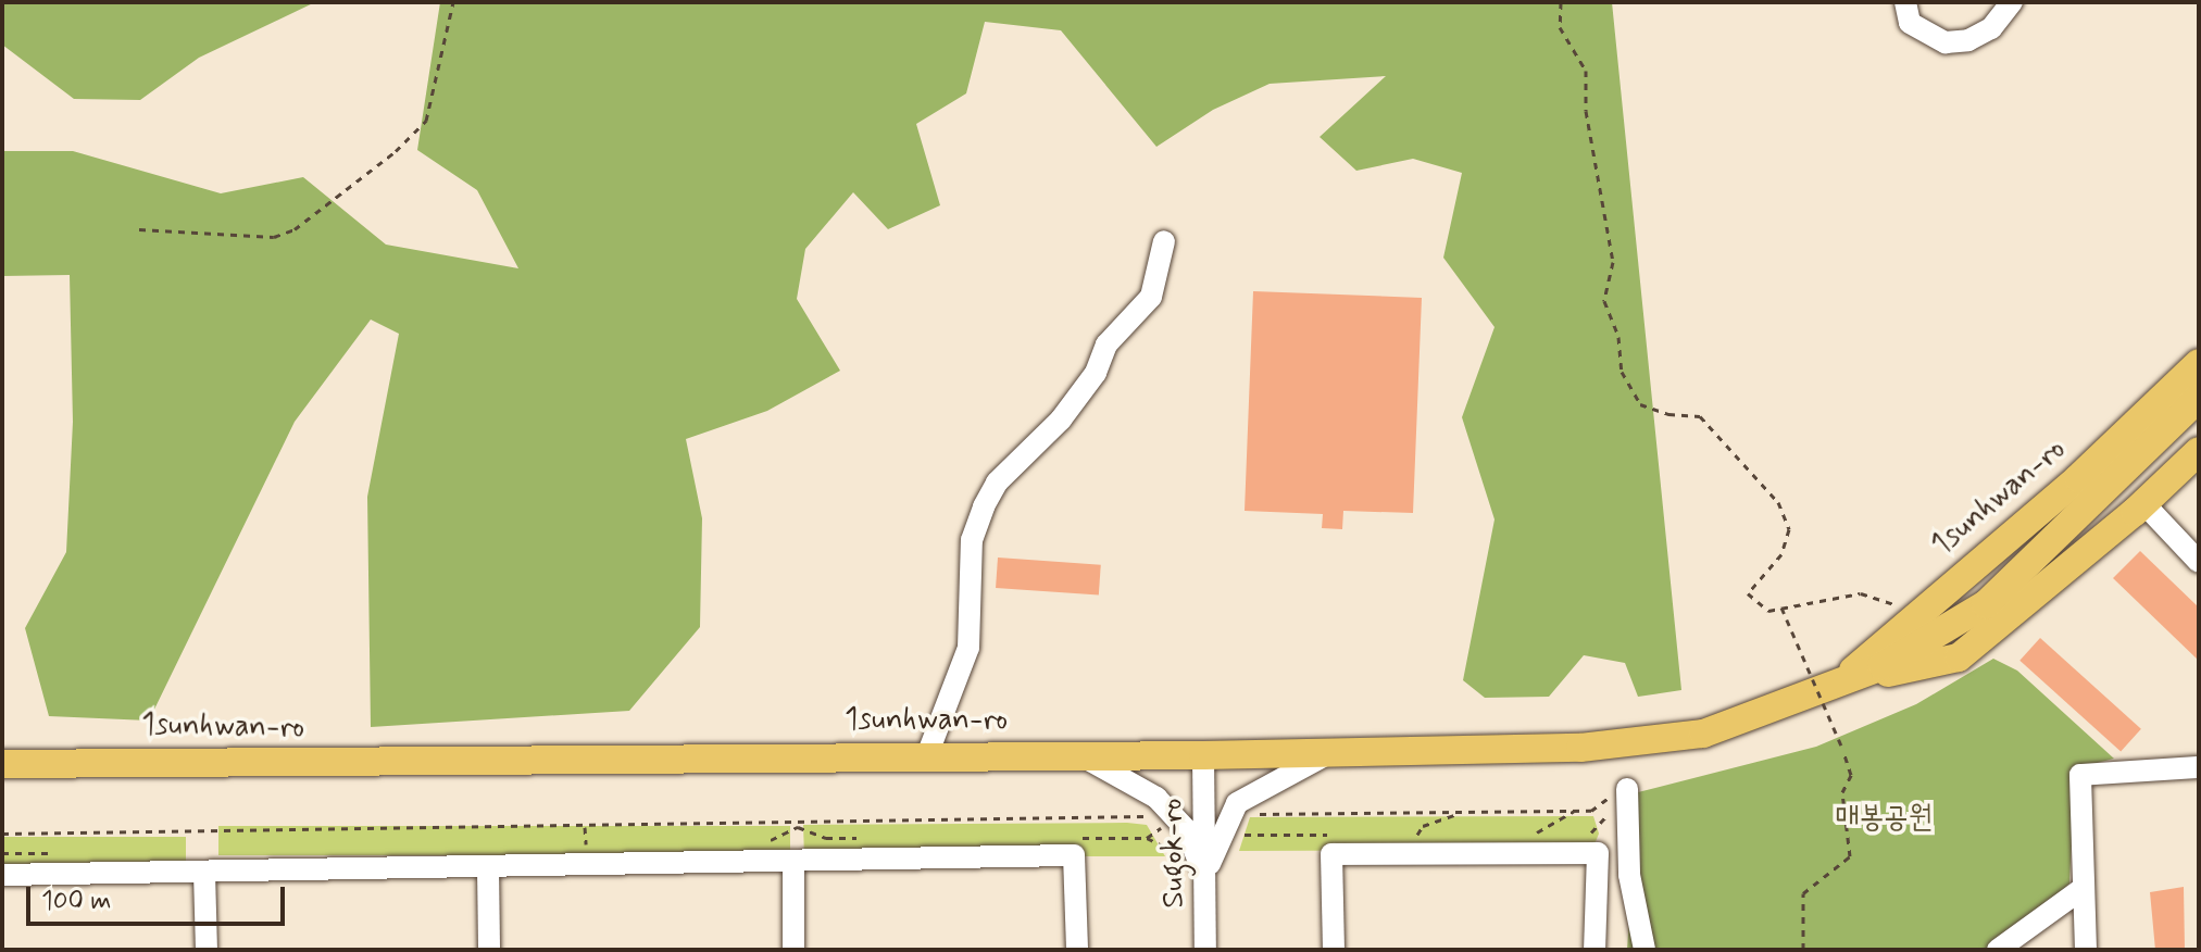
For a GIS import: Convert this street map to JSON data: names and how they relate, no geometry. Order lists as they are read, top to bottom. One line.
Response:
{"streets":{"main road":["1sunhwan-ro"],"street":["Sugok-ro"]},"crossings":[["1sunhwan-ro","Sugok-ro"]],"parks":["매봉공원"],"scale_bar":"100 m"}
